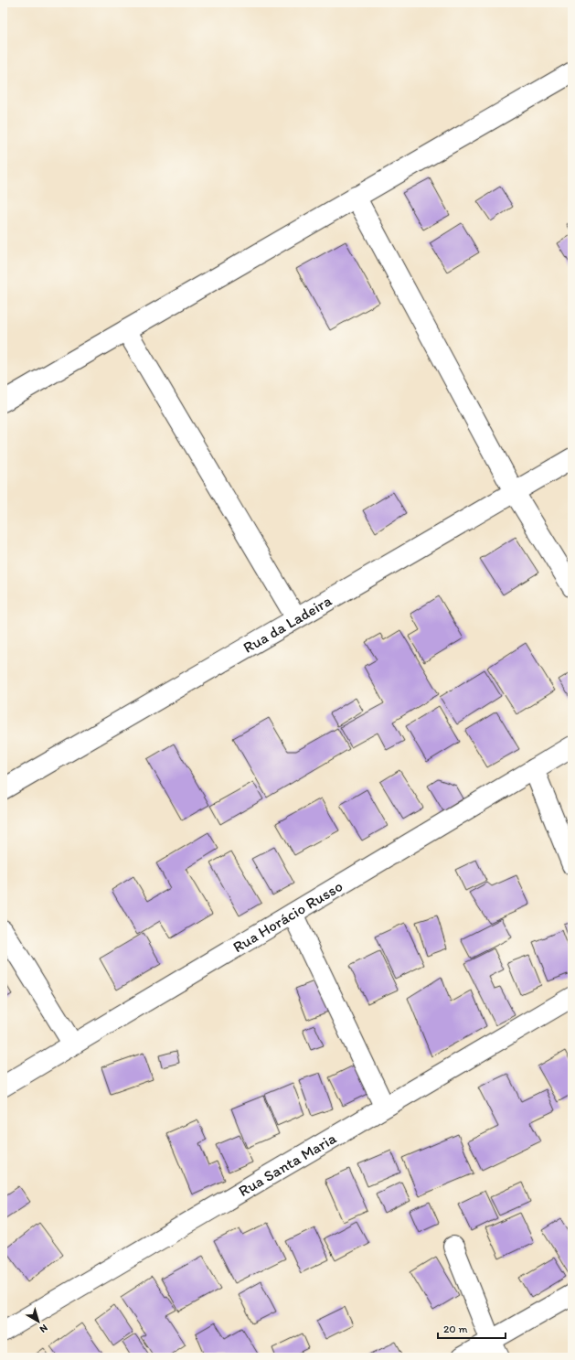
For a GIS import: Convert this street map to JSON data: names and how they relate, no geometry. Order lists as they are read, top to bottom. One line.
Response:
{"streets":{"street":["Rua da Ladeira","Rua Horácio Russo","Rua Santa Maria"]},"scale_bar":"20 m","north":"bottom right"}
